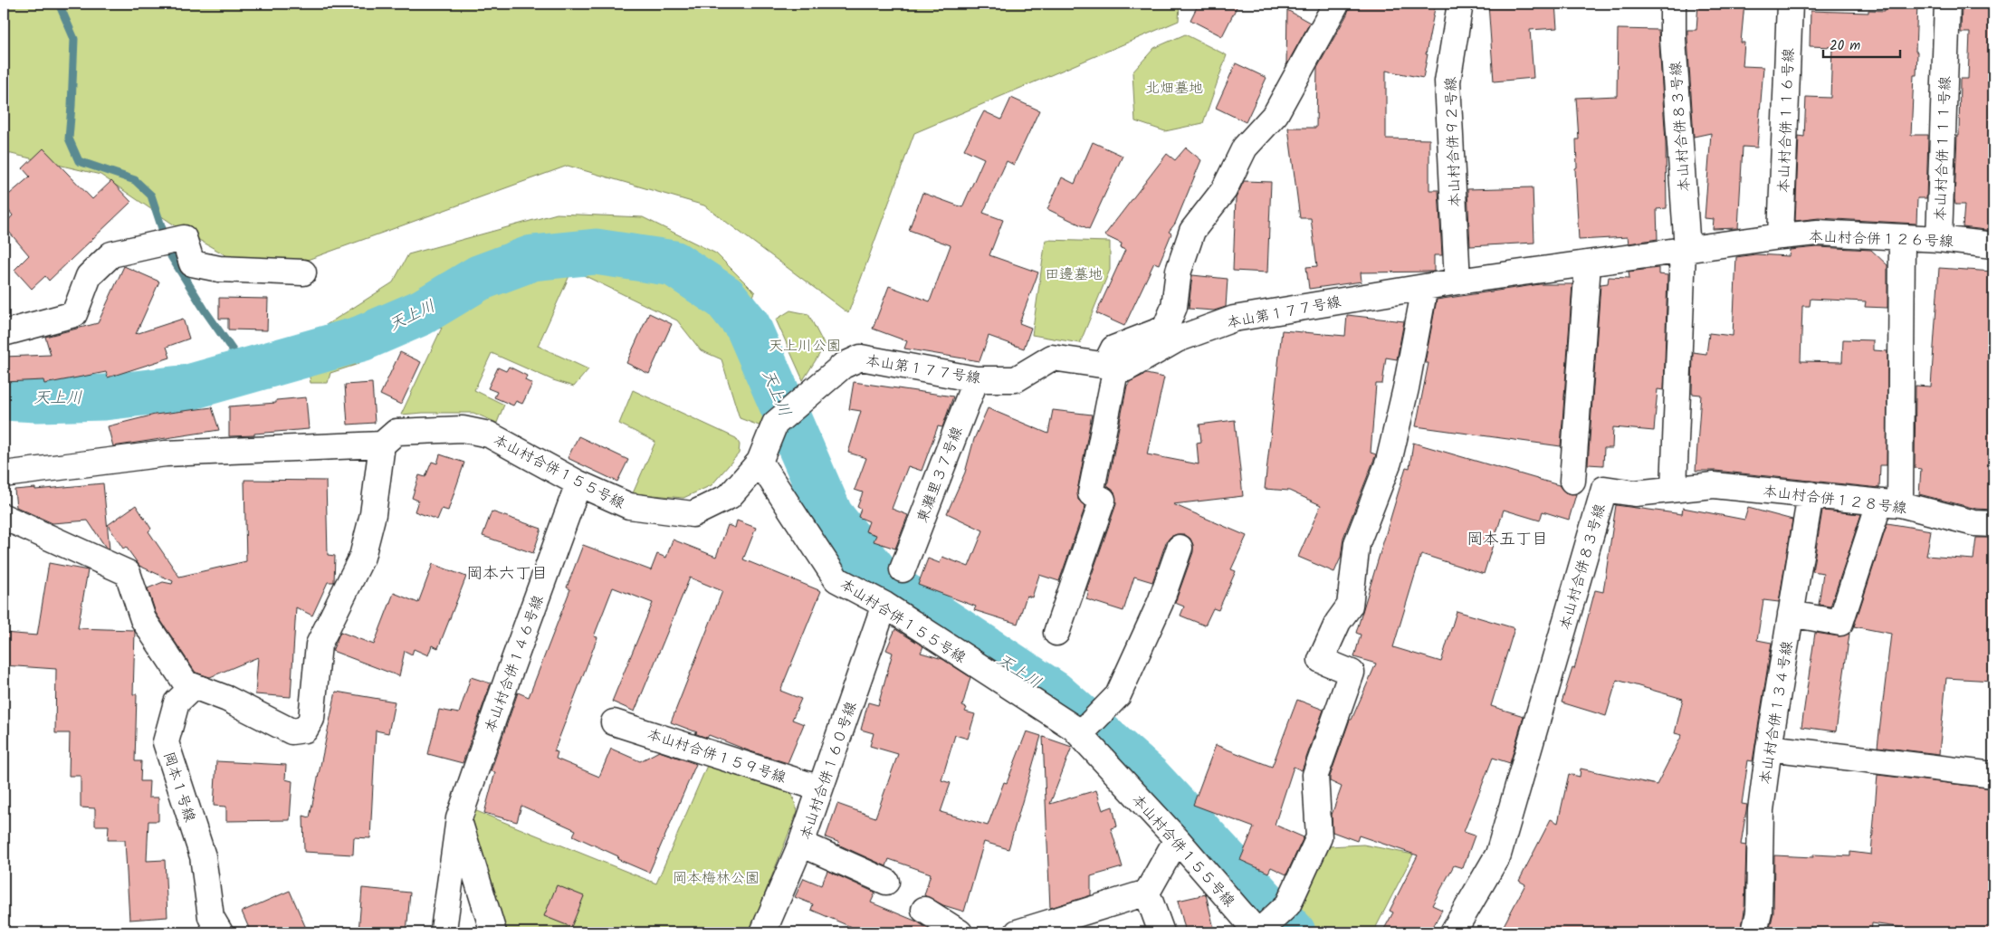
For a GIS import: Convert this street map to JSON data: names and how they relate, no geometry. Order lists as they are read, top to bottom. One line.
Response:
{"streets":{"street":["本山村合併１１６号線","本山村合併８３号線","本山村合併９２号線","本山村合併１１１号線","本山村合併１２６号線","本山第１７７号線","本山村合併１５５号線","東灘里３７号線","本山村合併１２８号線","本山村合併１４６号線","本山村合併１３４号線","本山村合併１５９号線","本山村合併１６０号線","岡本１号線"]},"crossings":[["本山村合併１１６号線","本山村合併１２６号線"],["本山村合併８３号線","本山村合併１２６号線"],["本山村合併８３号線","本山第１７７号線"],["本山村合併８３号線","本山村合併１２８号線"],["本山村合併９２号線","本山第１７７号線"],["本山村合併１１１号線","本山村合併１２６号線"],["本山村合併１２６号線","本山第１７７号線"],["本山第１７７号線","本山村合併１５５号線"],["本山第１７７号線","東灘里３７号線"],["本山村合併１５５号線","本山村合併１４６号線"],["本山村合併１５５号線","本山村合併１６０号線"],["本山村合併１２８号線","本山村合併１３４号線"],["本山村合併１５９号線","本山村合併１６０号線"]],"districts":["岡本五丁目","岡本六丁目"],"water":["天上川"],"parks":["北畑墓地","田邊墓地","天上川公園","岡本梅林公園"],"scale_bar":"20 m"}
